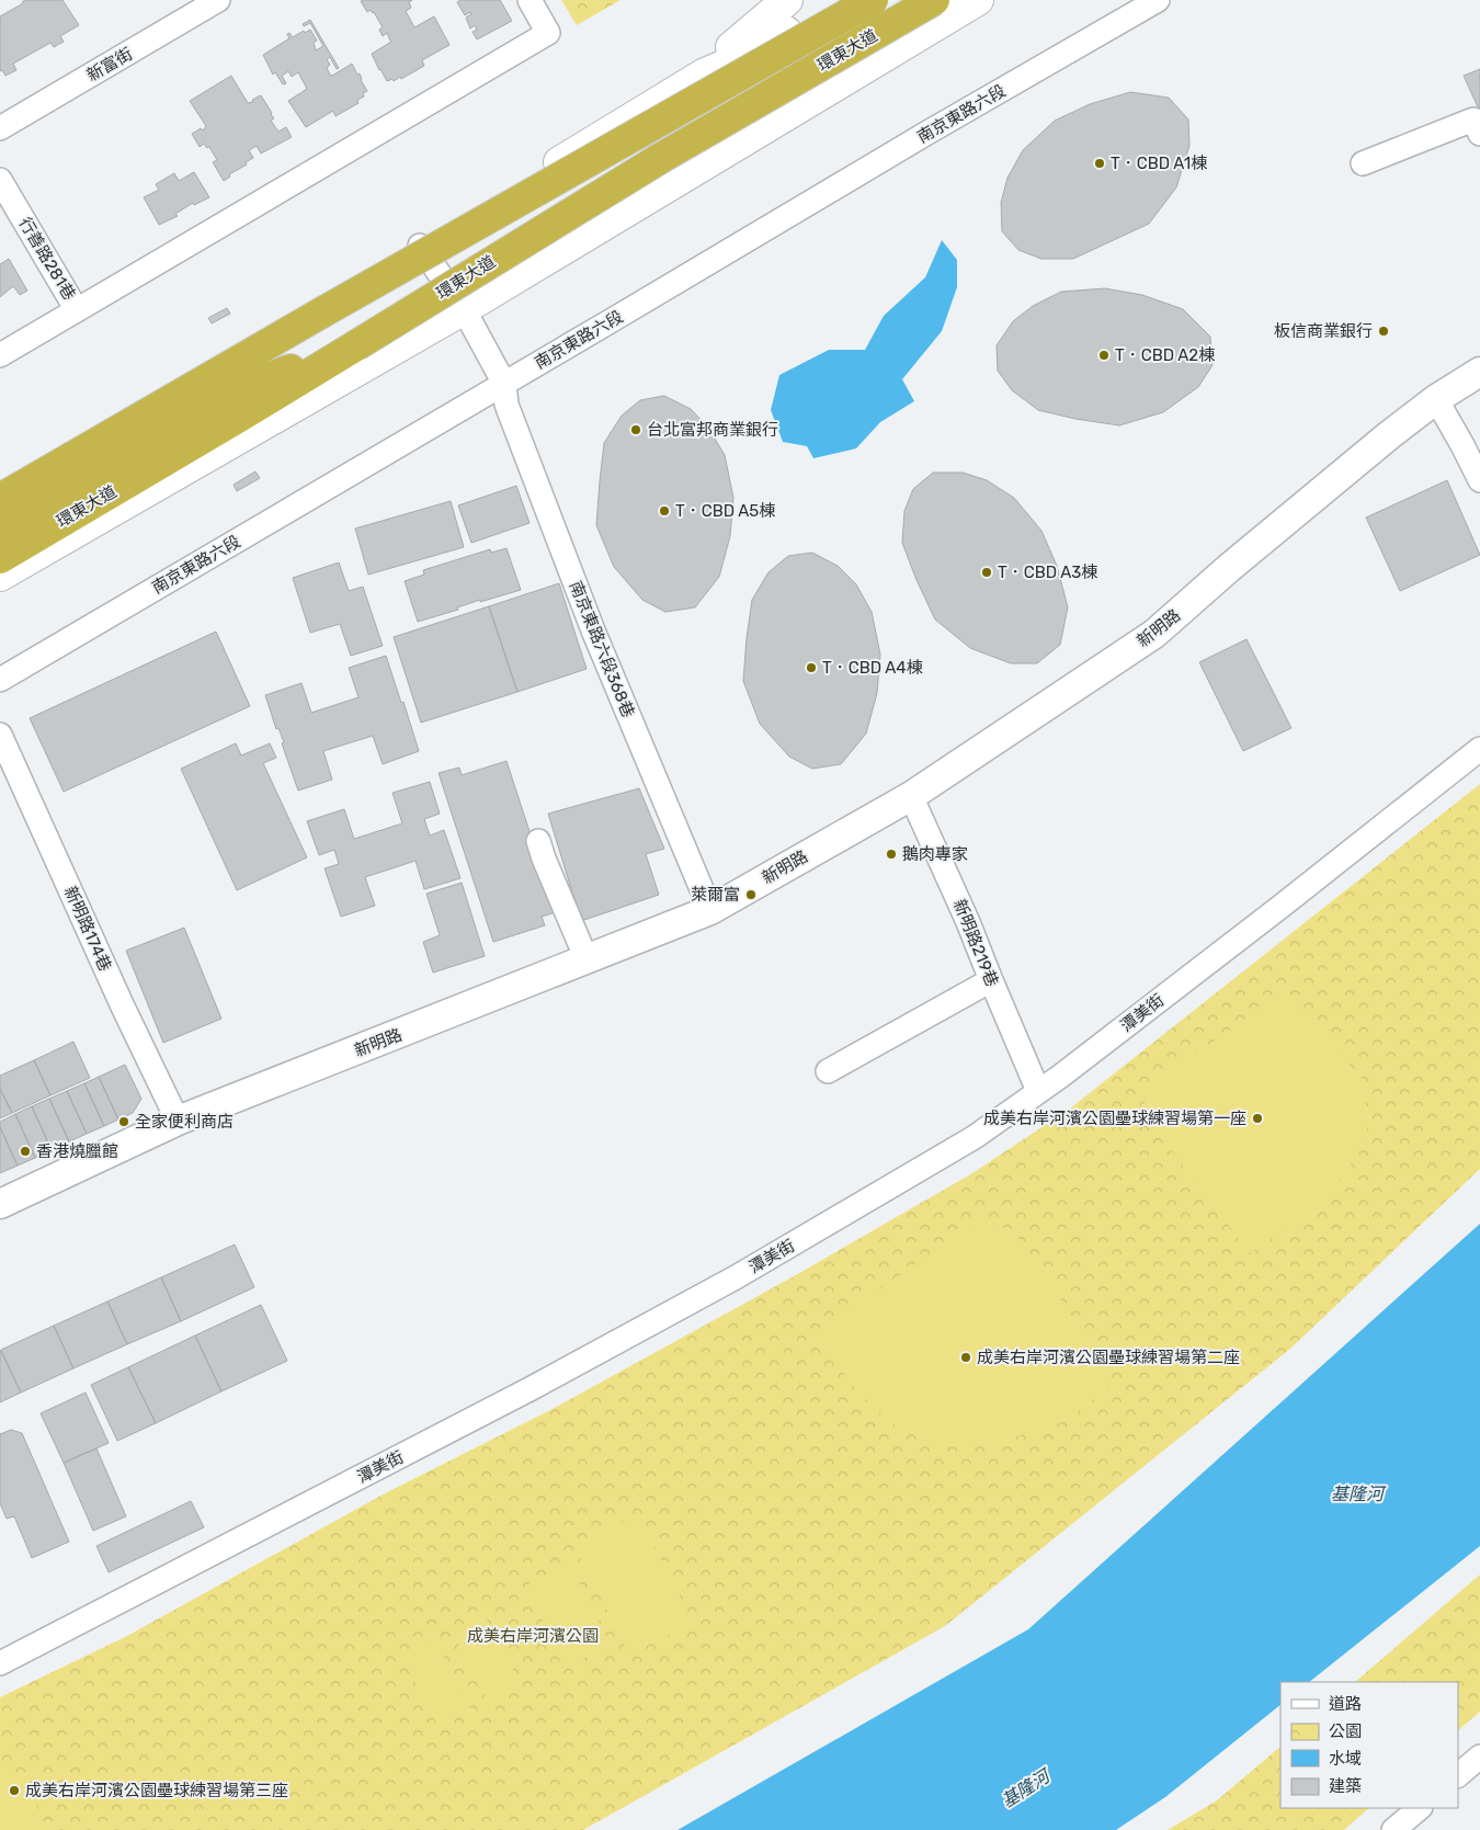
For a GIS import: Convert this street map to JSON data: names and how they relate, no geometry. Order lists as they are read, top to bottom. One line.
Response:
{"streets":{"highway":["環東大道"],"street":["新富街","南京東路六段","行善路281巷","新明路","南京東路六段368巷","新明路174巷","新明路219巷","潭美街"]},"crossings":[["南京東路六段","南京東路六段368巷"],["新明路","南京東路六段368巷"],["新明路","新明路174巷"],["新明路","新明路219巷"],["新明路219巷","潭美街"]],"water":["基隆河"],"parks":["成美右岸河濱公園"],"places":["T．CBD A1棟","板信商業銀行","T．CBD A2棟","台北富邦商業銀行","T．CBD A5棟","T．CBD A3棟","T．CBD A4棟","鵝肉專家","萊爾富","成美右岸河濱公園壘球練習場第一座","全家便利商店","香港燒臘館","成美右岸河濱公園壘球練習場第二座","成美右岸河濱公園壘球練習場第三座"],"legend":["道路","公園","水域","建築"]}
